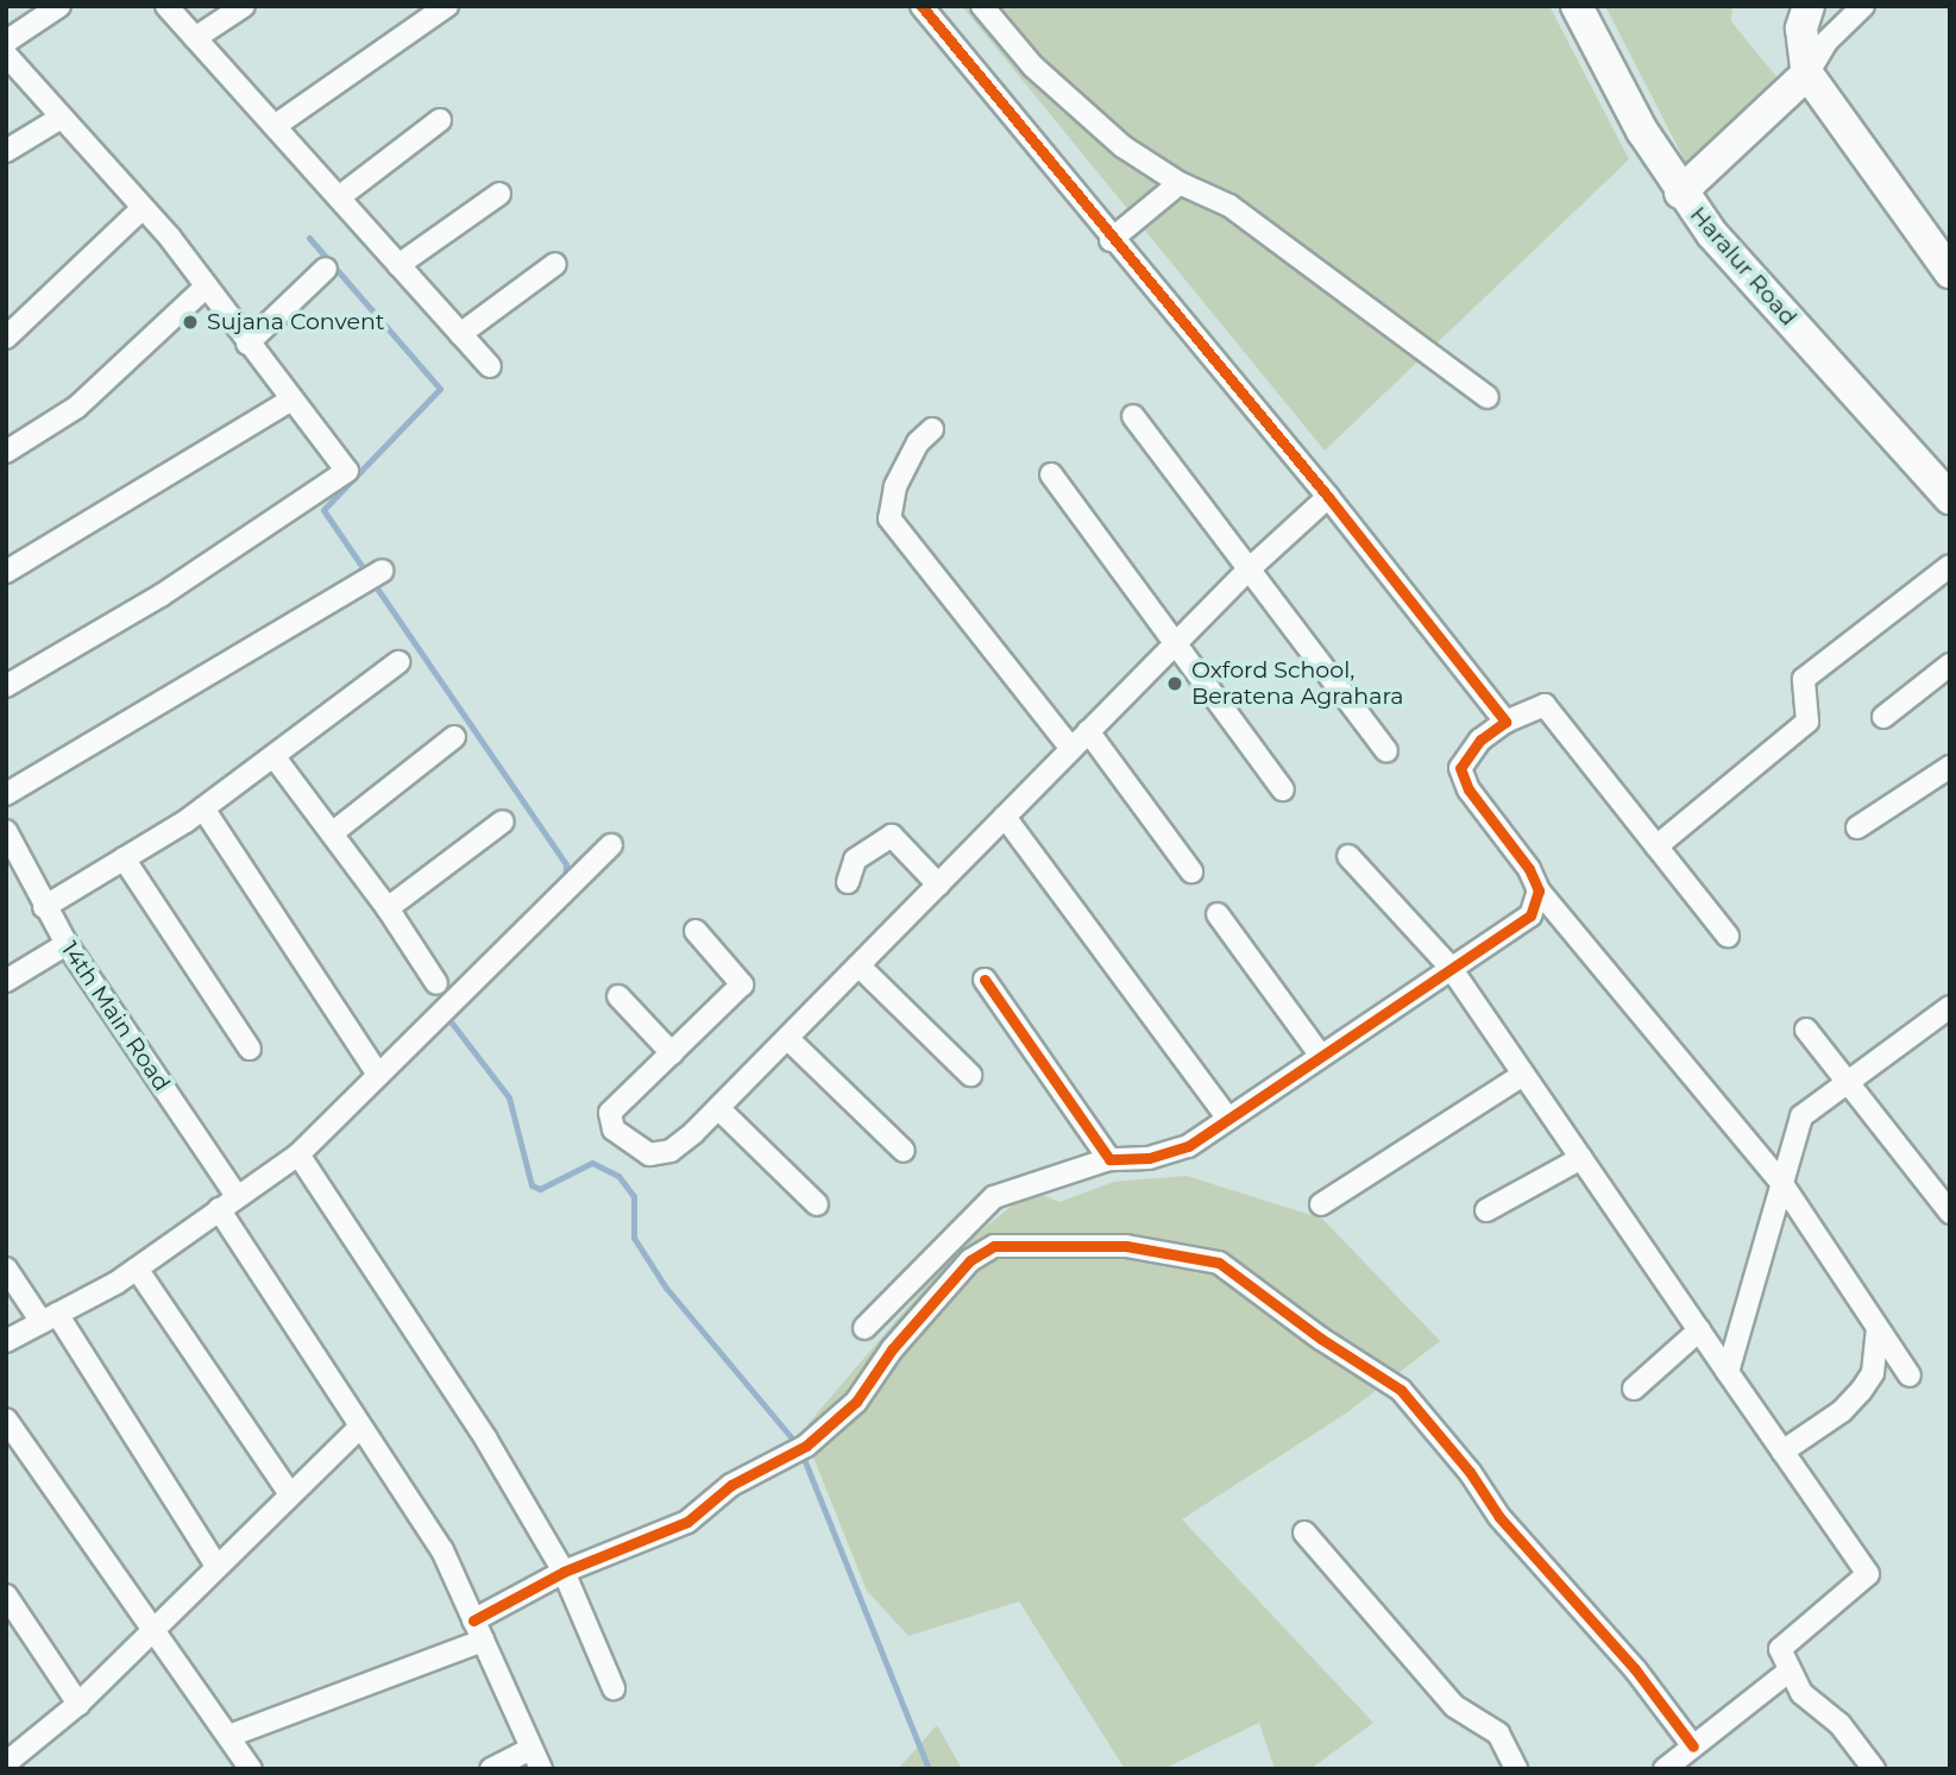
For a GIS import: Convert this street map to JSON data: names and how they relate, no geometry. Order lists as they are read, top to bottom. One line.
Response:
{"streets":{"street":["Haralur Road","14th Main Road"]},"places":["Sujana Convent","Oxford School, Beratena Agrahara"]}
